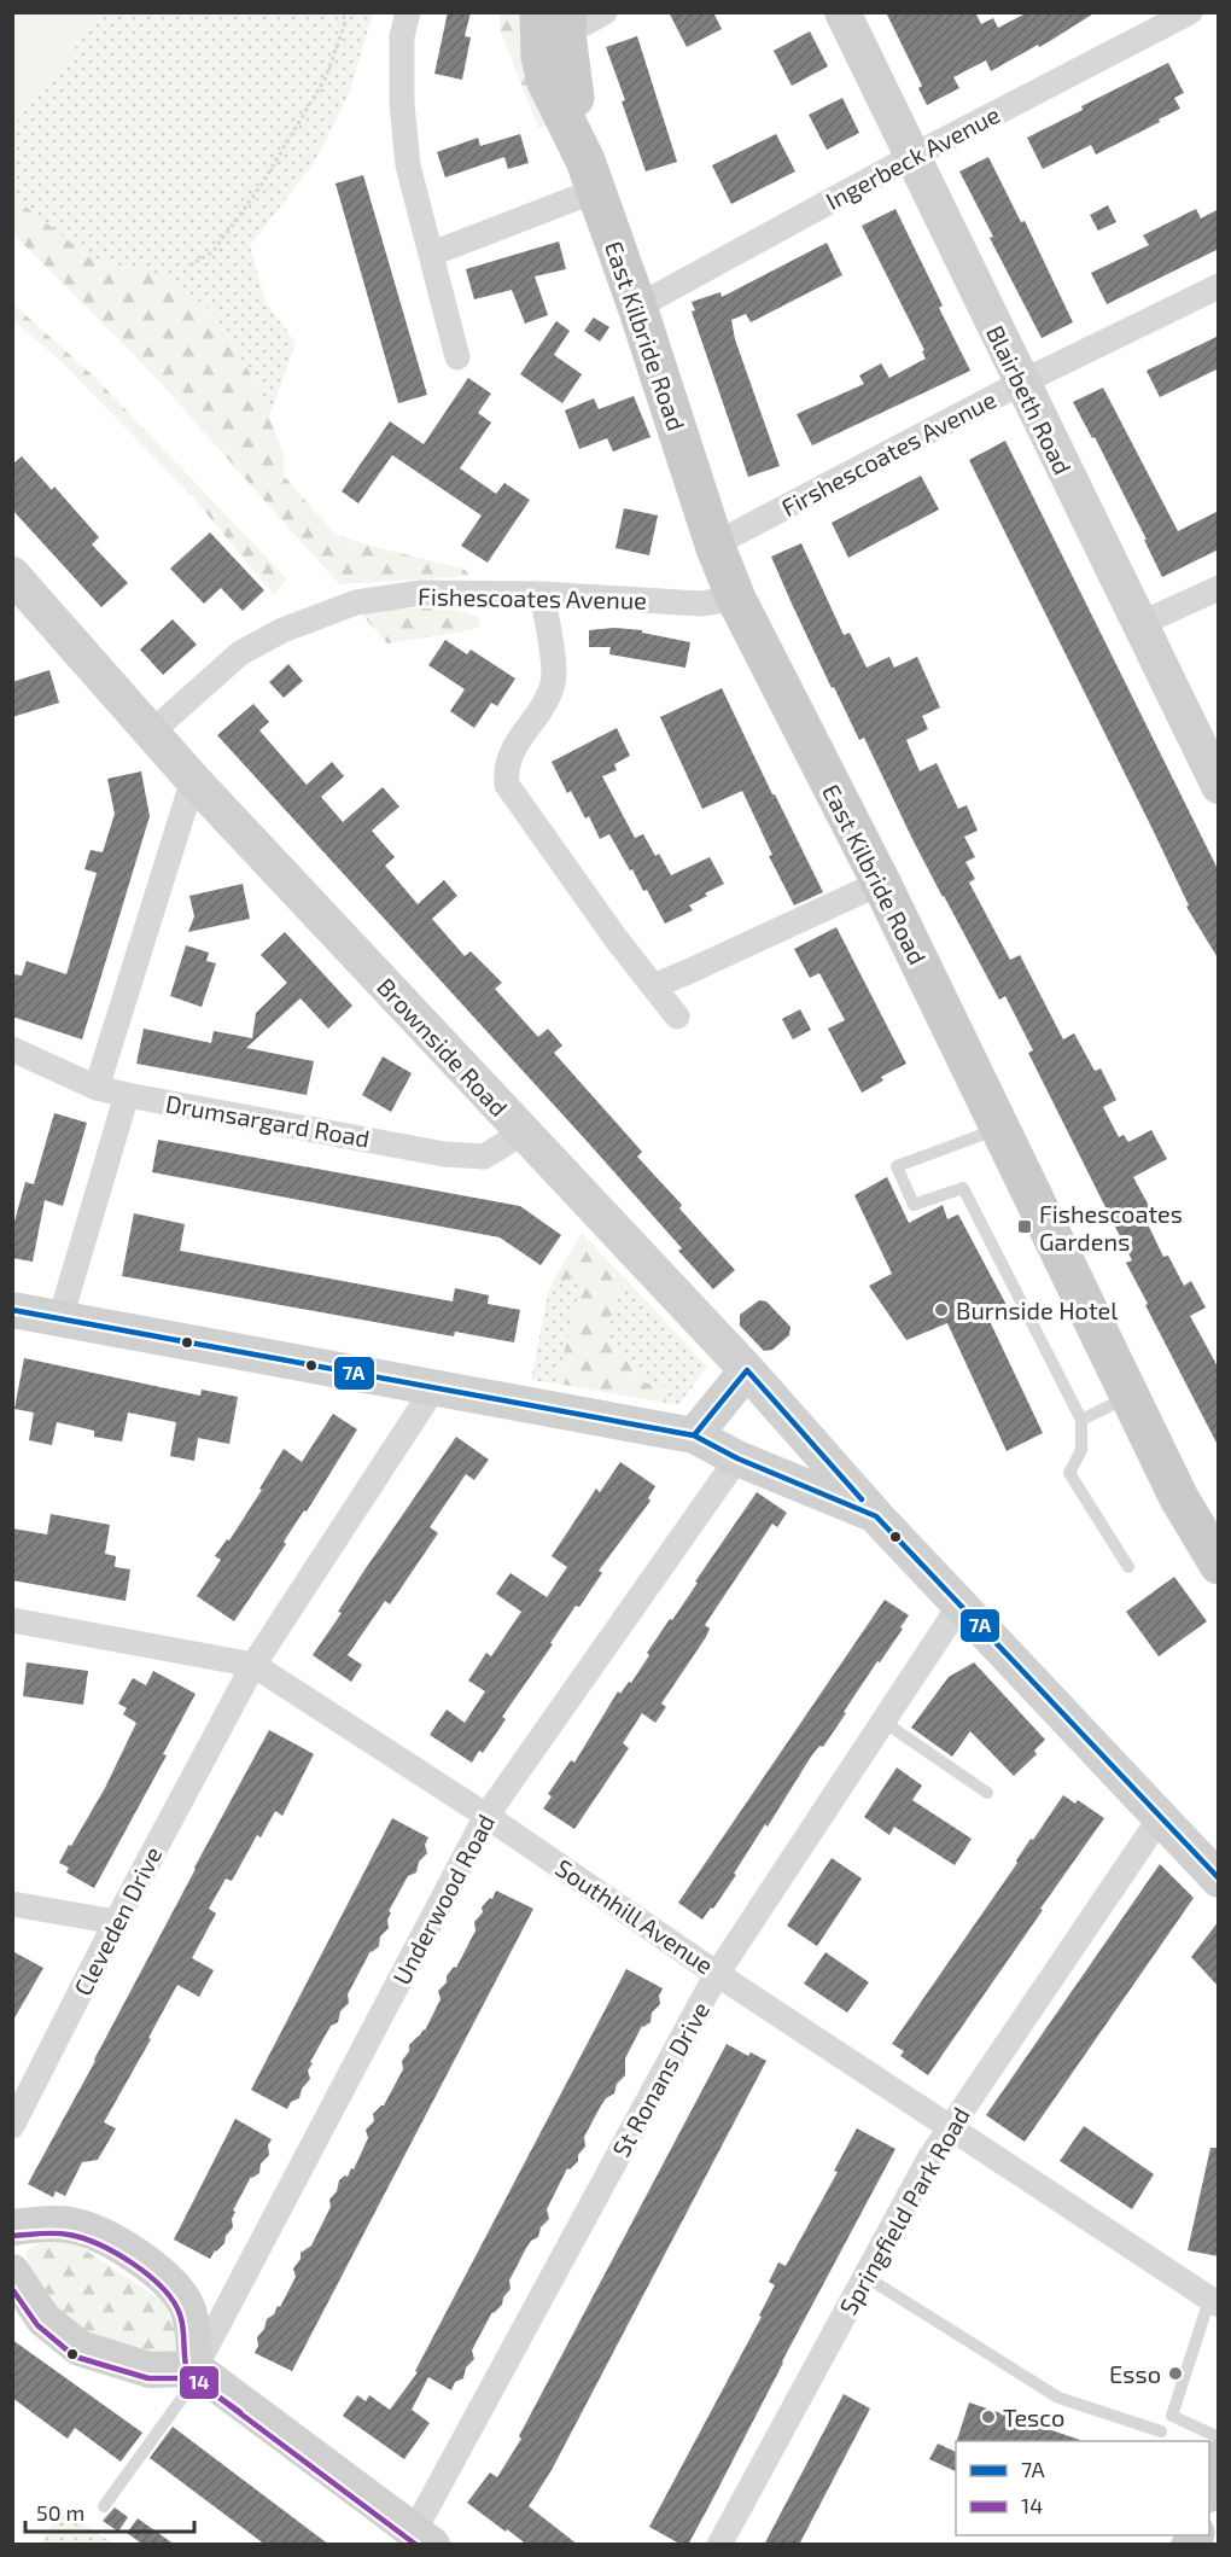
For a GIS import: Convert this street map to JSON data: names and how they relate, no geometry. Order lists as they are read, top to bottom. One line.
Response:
{"streets":{"main road":["East Kilbride Road"],"street":["Ingerbeck Avenue","Blairbeth Road","Firshescoates Avenue","Fishescoates Avenue","Brownside Road","Drumsargard Road","Underwood Road","Southhill Avenue","Cleveden Drive","St Ronans Drive","Springfield Park Road"]},"crossings":[["Ingerbeck Avenue","East Kilbride Road"],["Ingerbeck Avenue","Blairbeth Road"],["East Kilbride Road","Firshescoates Avenue"],["East Kilbride Road","Fishescoates Avenue"],["Blairbeth Road","Firshescoates Avenue"],["Fishescoates Avenue","Brownside Road"],["Brownside Road","Drumsargard Road"],["Brownside Road","St Ronans Drive"],["Brownside Road","Springfield Park Road"],["Underwood Road","Southhill Avenue"],["Southhill Avenue","Cleveden Drive"],["Southhill Avenue","St Ronans Drive"],["Southhill Avenue","Springfield Park Road"]],"places":{"transit":["Fishescoates Gardens"],"other":["Burnside Hotel","Esso","Tesco"]},"lines":["transit line 7A","transit line 14"],"legend":["7A","14"],"scale_bar":"50 m"}
